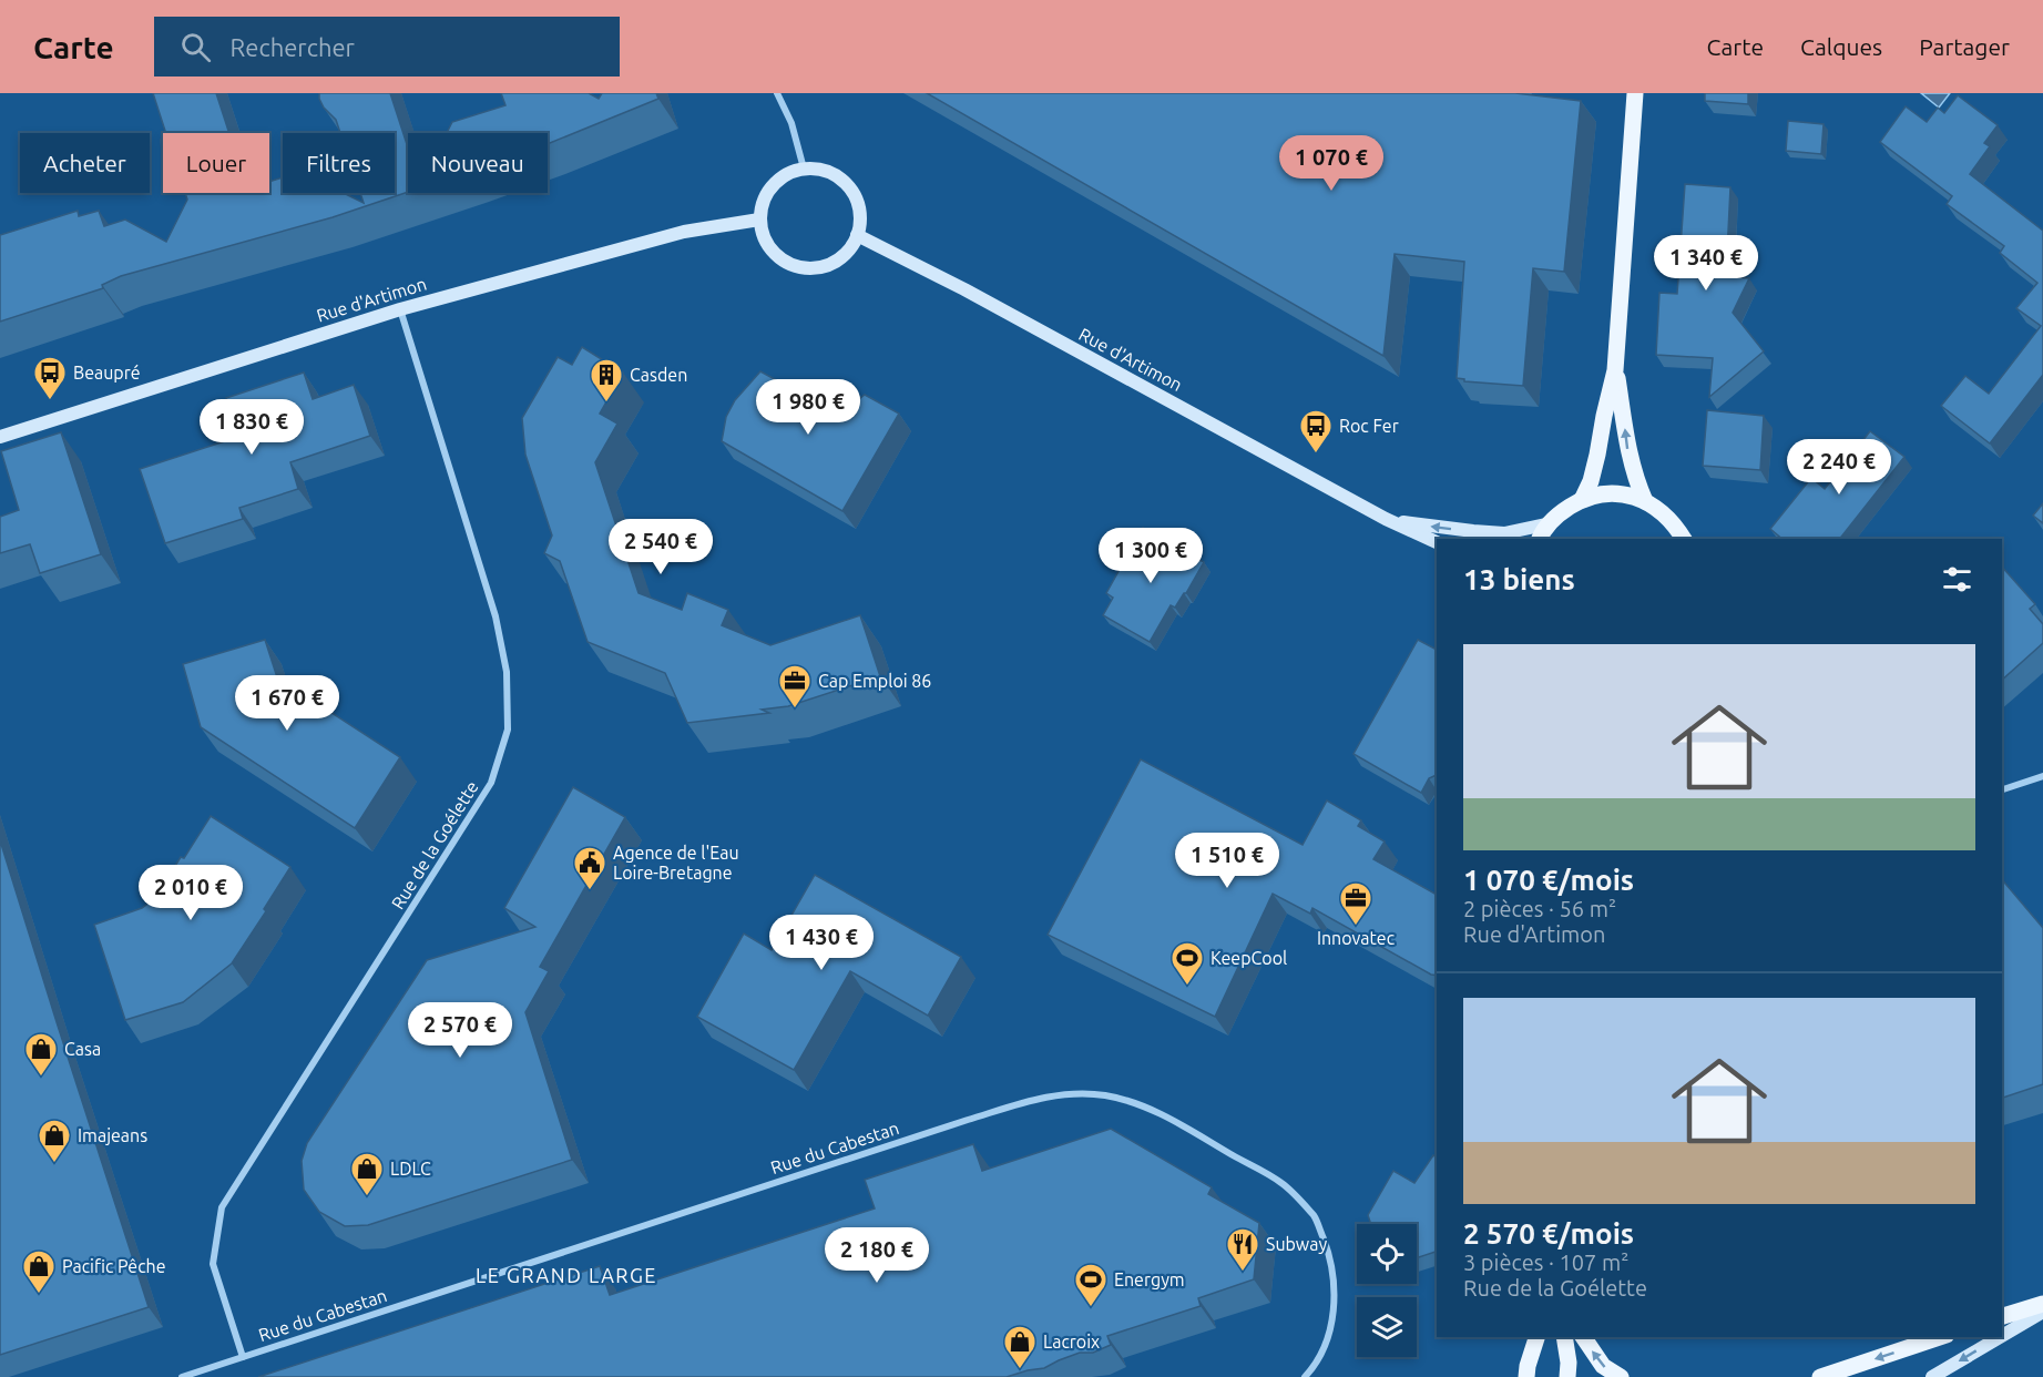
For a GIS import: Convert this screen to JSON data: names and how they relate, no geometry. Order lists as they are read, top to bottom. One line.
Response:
{"streets":{"street":["Rue d'Artimon","Rue de la Goélette","Rue du Cabestan"]},"crossings":[["Rue d'Artimon","Rue de la Goélette"],["Rue de la Goélette","Rue du Cabestan"]],"districts":["LE GRAND LARGE"],"places":{"bus stop":["Beaupré","Roc Fer"],"building":["Casden"],"office":["Cap Emploi 86","Innovatec"],"public building":["Agence de l'Eau Loire-Bretagne"],"sports":["KeepCool","Energym"],"shop":["Casa","Imajeans","LDLC","Pacific Pêche","Lacroix"],"restaurant":["Subway"]},"page":{"header":"Carte","search":"Rechercher","nav":["Carte","Calques","Partager"],"chip":["Acheter","Louer","Filtres","Nouveau"],"price":["1 070 €","1 340 €","1 980 €","1 830 €","2 240 €","2 540 €","1 300 €","1 670 €","1 510 €","2 010 €","1 430 €","2 570 €","2 180 €"],"heading":"13 biens","list":[{"name":"1 070 €/mois","note":"2 pièces · 56 m² · Rue d'Artimon"},{"name":"2 570 €/mois","note":"3 pièces · 107 m² · Rue de la Goélette"}]}}
